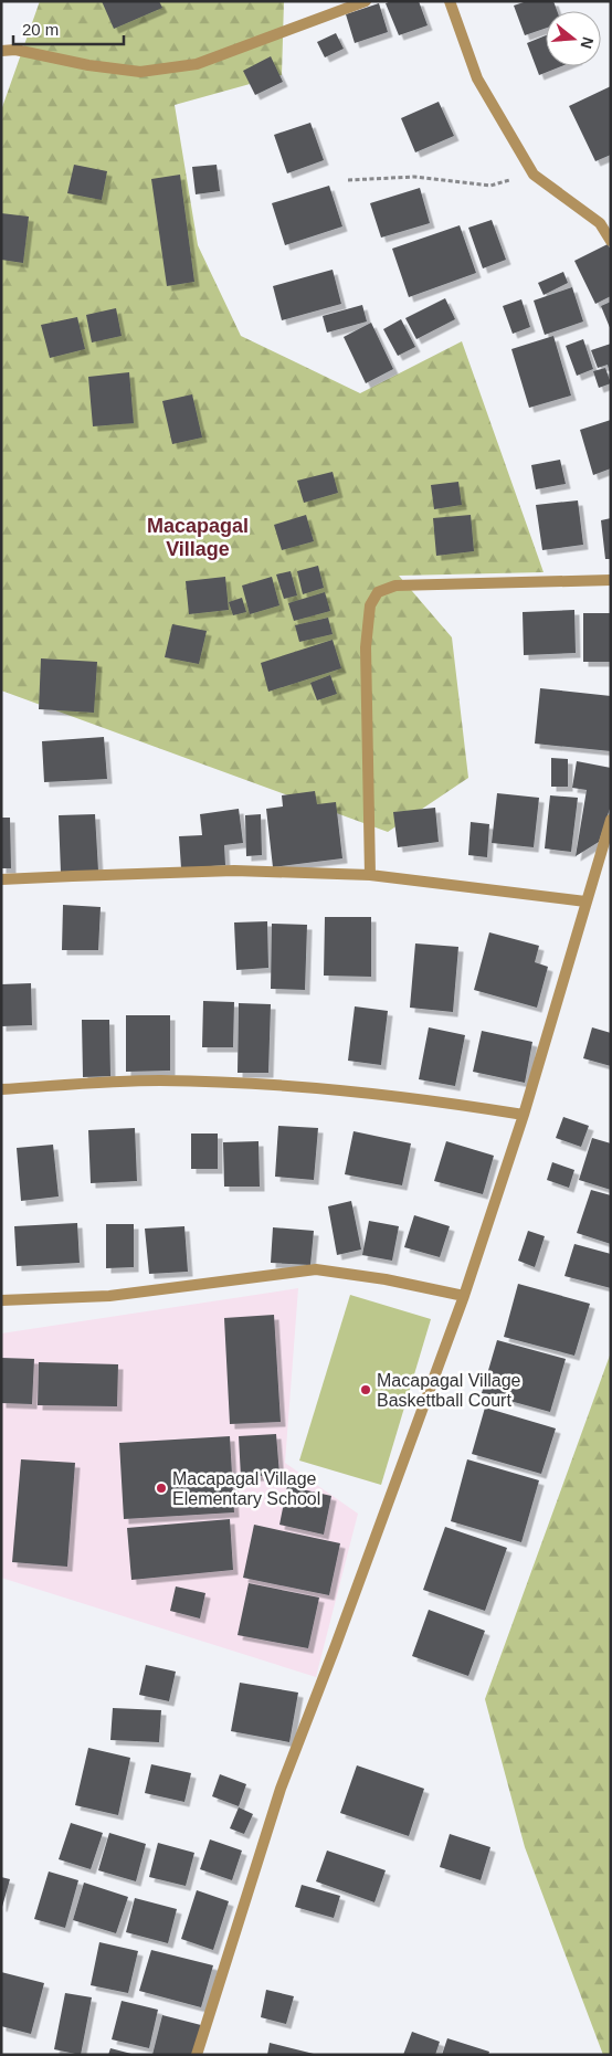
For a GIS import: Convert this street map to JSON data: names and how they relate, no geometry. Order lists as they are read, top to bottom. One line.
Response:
{"districts":["Macapagal Village"],"places":["Macapagal Village Baskettball Court","Macapagal Village Elementary School"],"scale_bar":"20 m","north":"right"}
